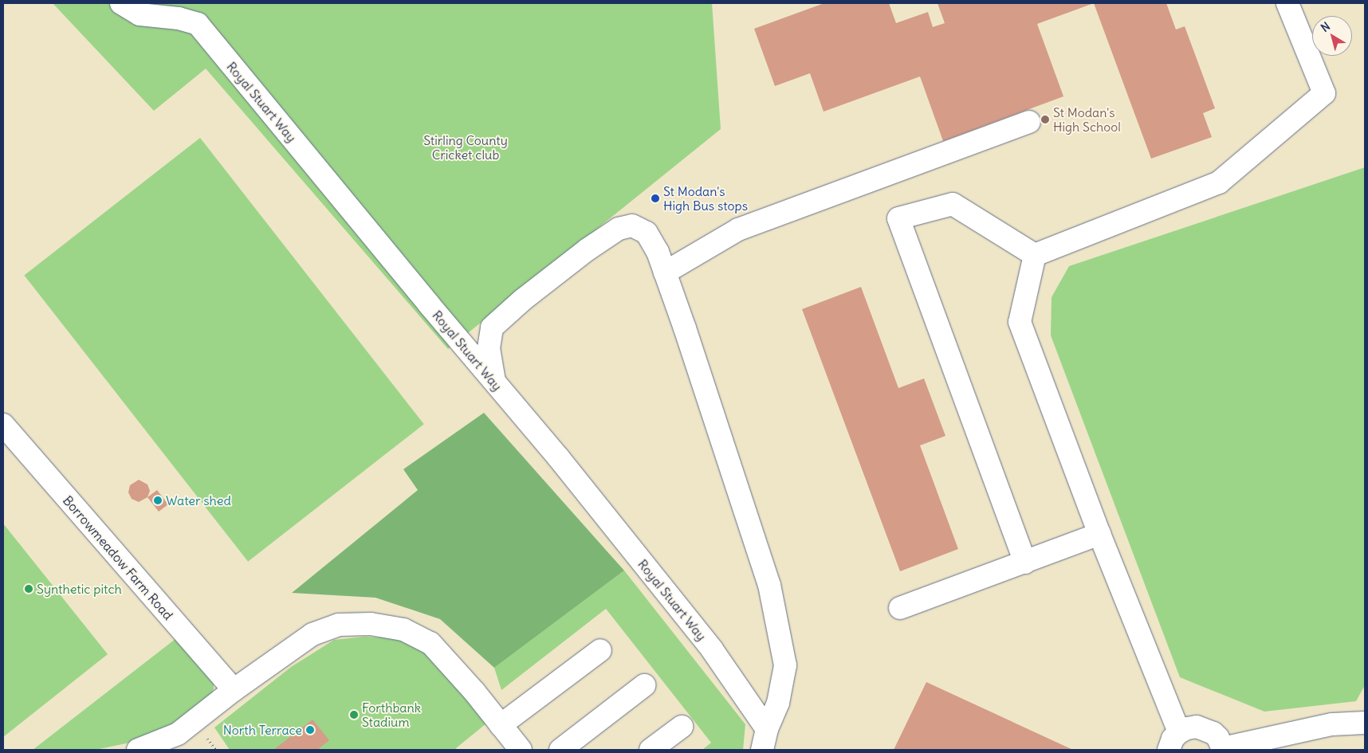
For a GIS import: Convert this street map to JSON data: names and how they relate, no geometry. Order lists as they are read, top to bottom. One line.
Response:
{"streets":{"street":["Royal Stuart Way","Borrowmeadow Farm Road"]},"parks":["Stirling County Cricket club"],"places":["St Modan's High School","St Modan's High Bus stops","Water shed","Synthetic pitch","Forthbank Stadium","North Terrace"],"north":"top left"}
